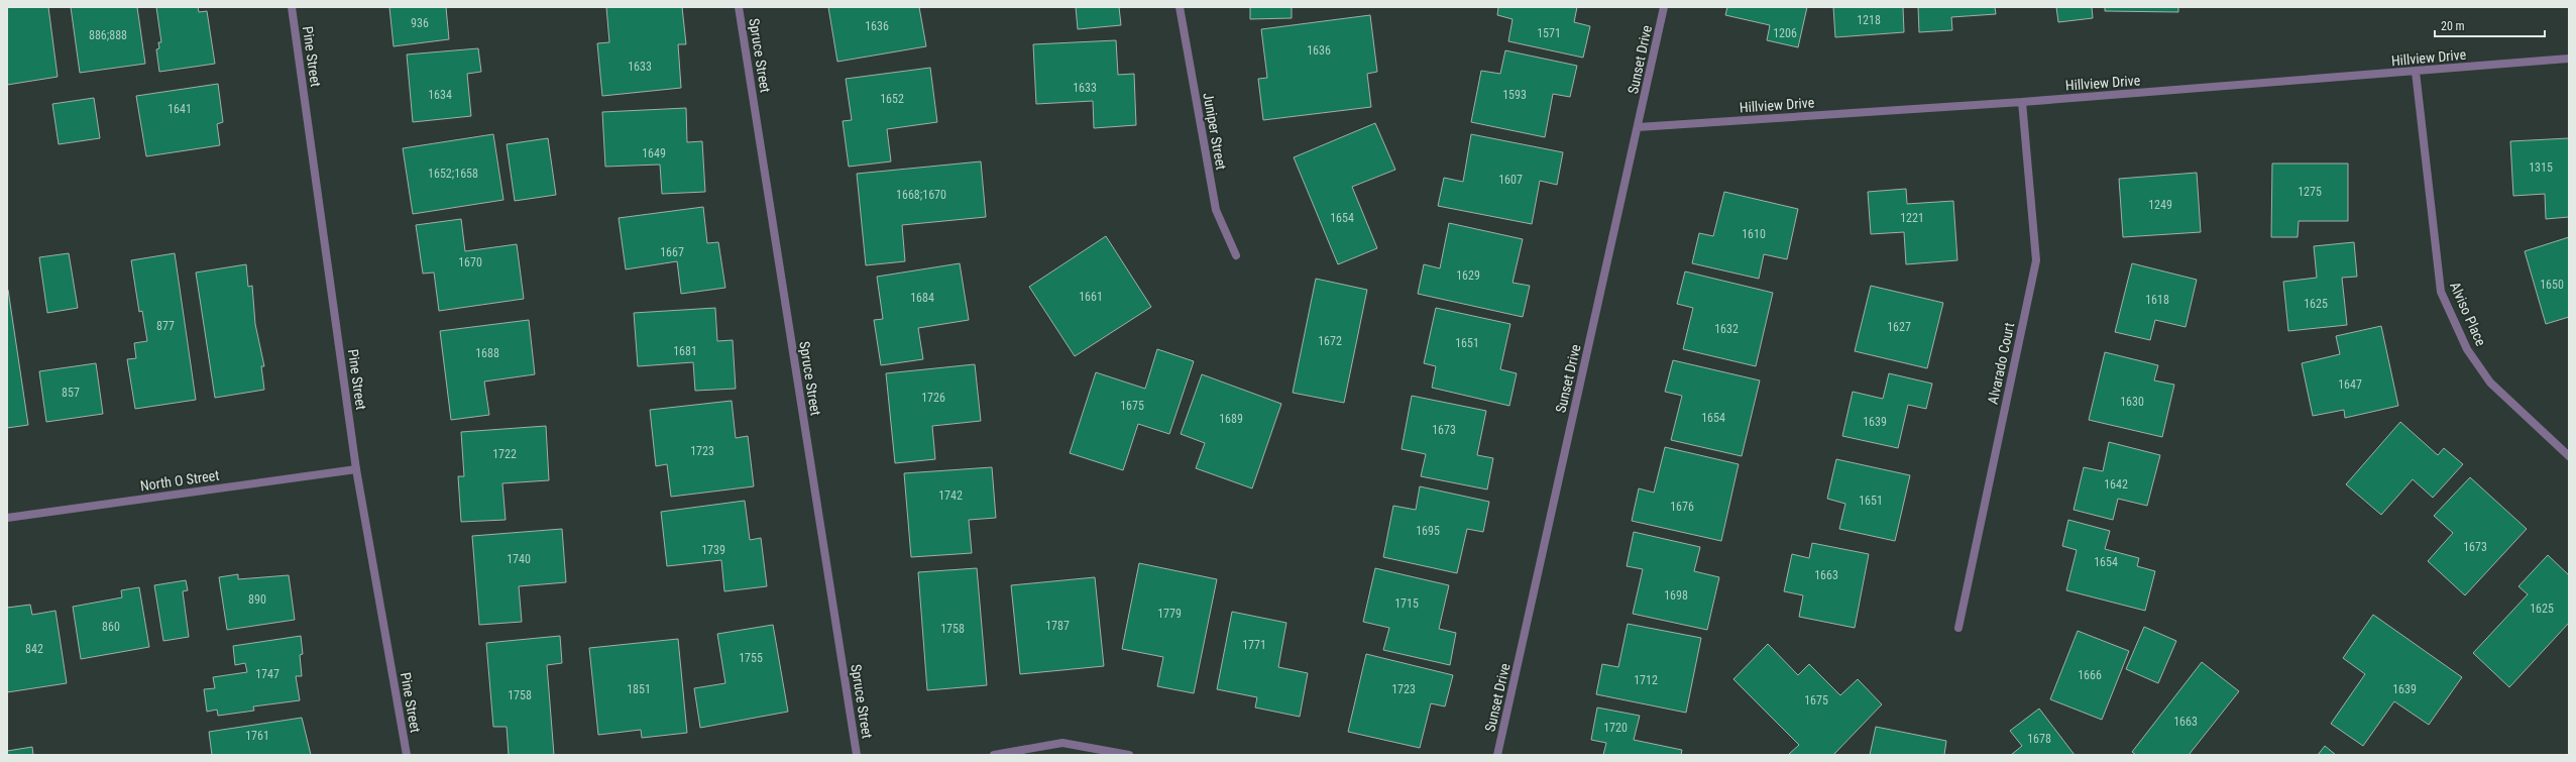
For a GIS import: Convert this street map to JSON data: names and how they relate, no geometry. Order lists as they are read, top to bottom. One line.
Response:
{"streets":{"street":["Spruce Street","Pine Street","Hillview Drive","Sunset Drive","Juniper Street","Alviso Place","Alvarado Court","North O Street"]},"crossings":[["Pine Street","North O Street"],["Hillview Drive","Sunset Drive"],["Hillview Drive","Alviso Place"],["Hillview Drive","Alvarado Court"]],"house_numbers":["1218","936","1636","1571","1206","886;888","1636","1633","1633","1634","1593","1652","1641","1649","1315","1652;1658","1607","1275","1668;1670","1249","1654","1221","1610","1667","1670","1629","1650","1661","1684","1618","1625","877","1627","1632","1672","1651","1681","1688","1647","857","1726","1630","1675","1654","1689","1639","1673","1723","1722","1642","1742","1651","1676","1695","1673","1739","1740","1654","1663","1698","890","1715","1625","1779","1787","860","1758","1771","842","1755","1747","1666","1712","1851","1723","1639","1758","1675","1663","1720","1761","1678"],"scale_bar":"20 m"}
